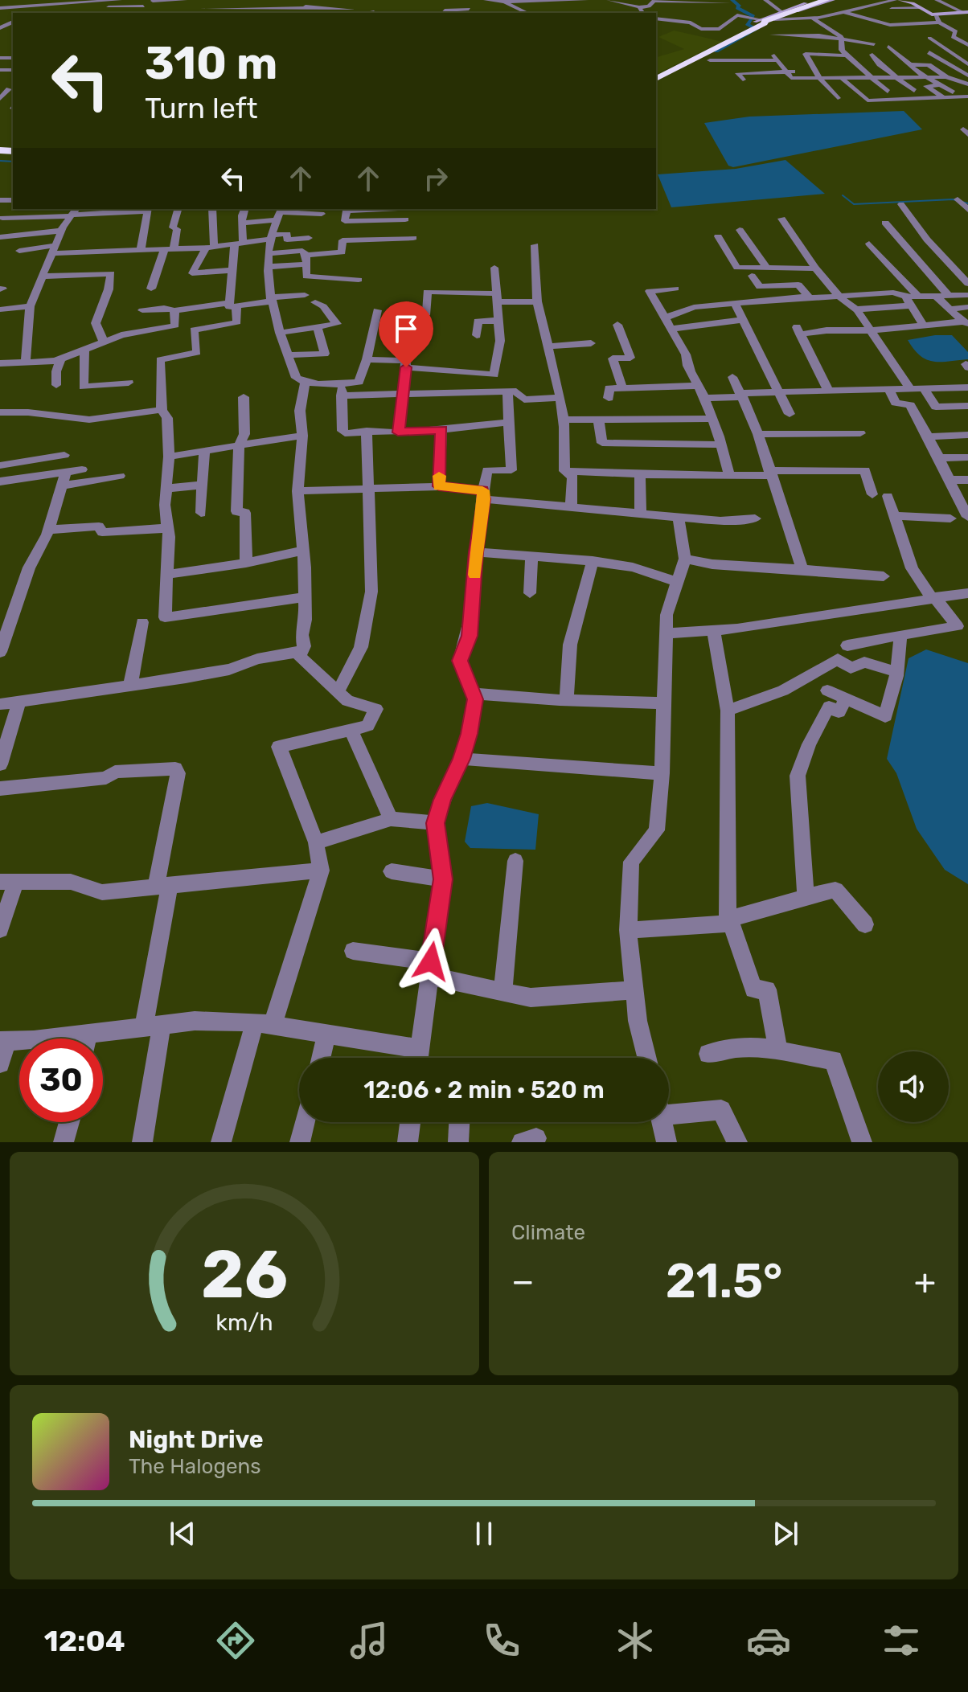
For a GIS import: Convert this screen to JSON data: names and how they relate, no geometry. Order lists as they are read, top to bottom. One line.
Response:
{"page":{"turn":["310 m","Turn left"],"limit":"30","trip":"12:06 · 2 min · 520 m","tile":"Climate","heat":["−","21.5°","+"],"song":["Night Drive","The Halogens"],"tabs":"12:04","gauge":["26","km/h"]}}
